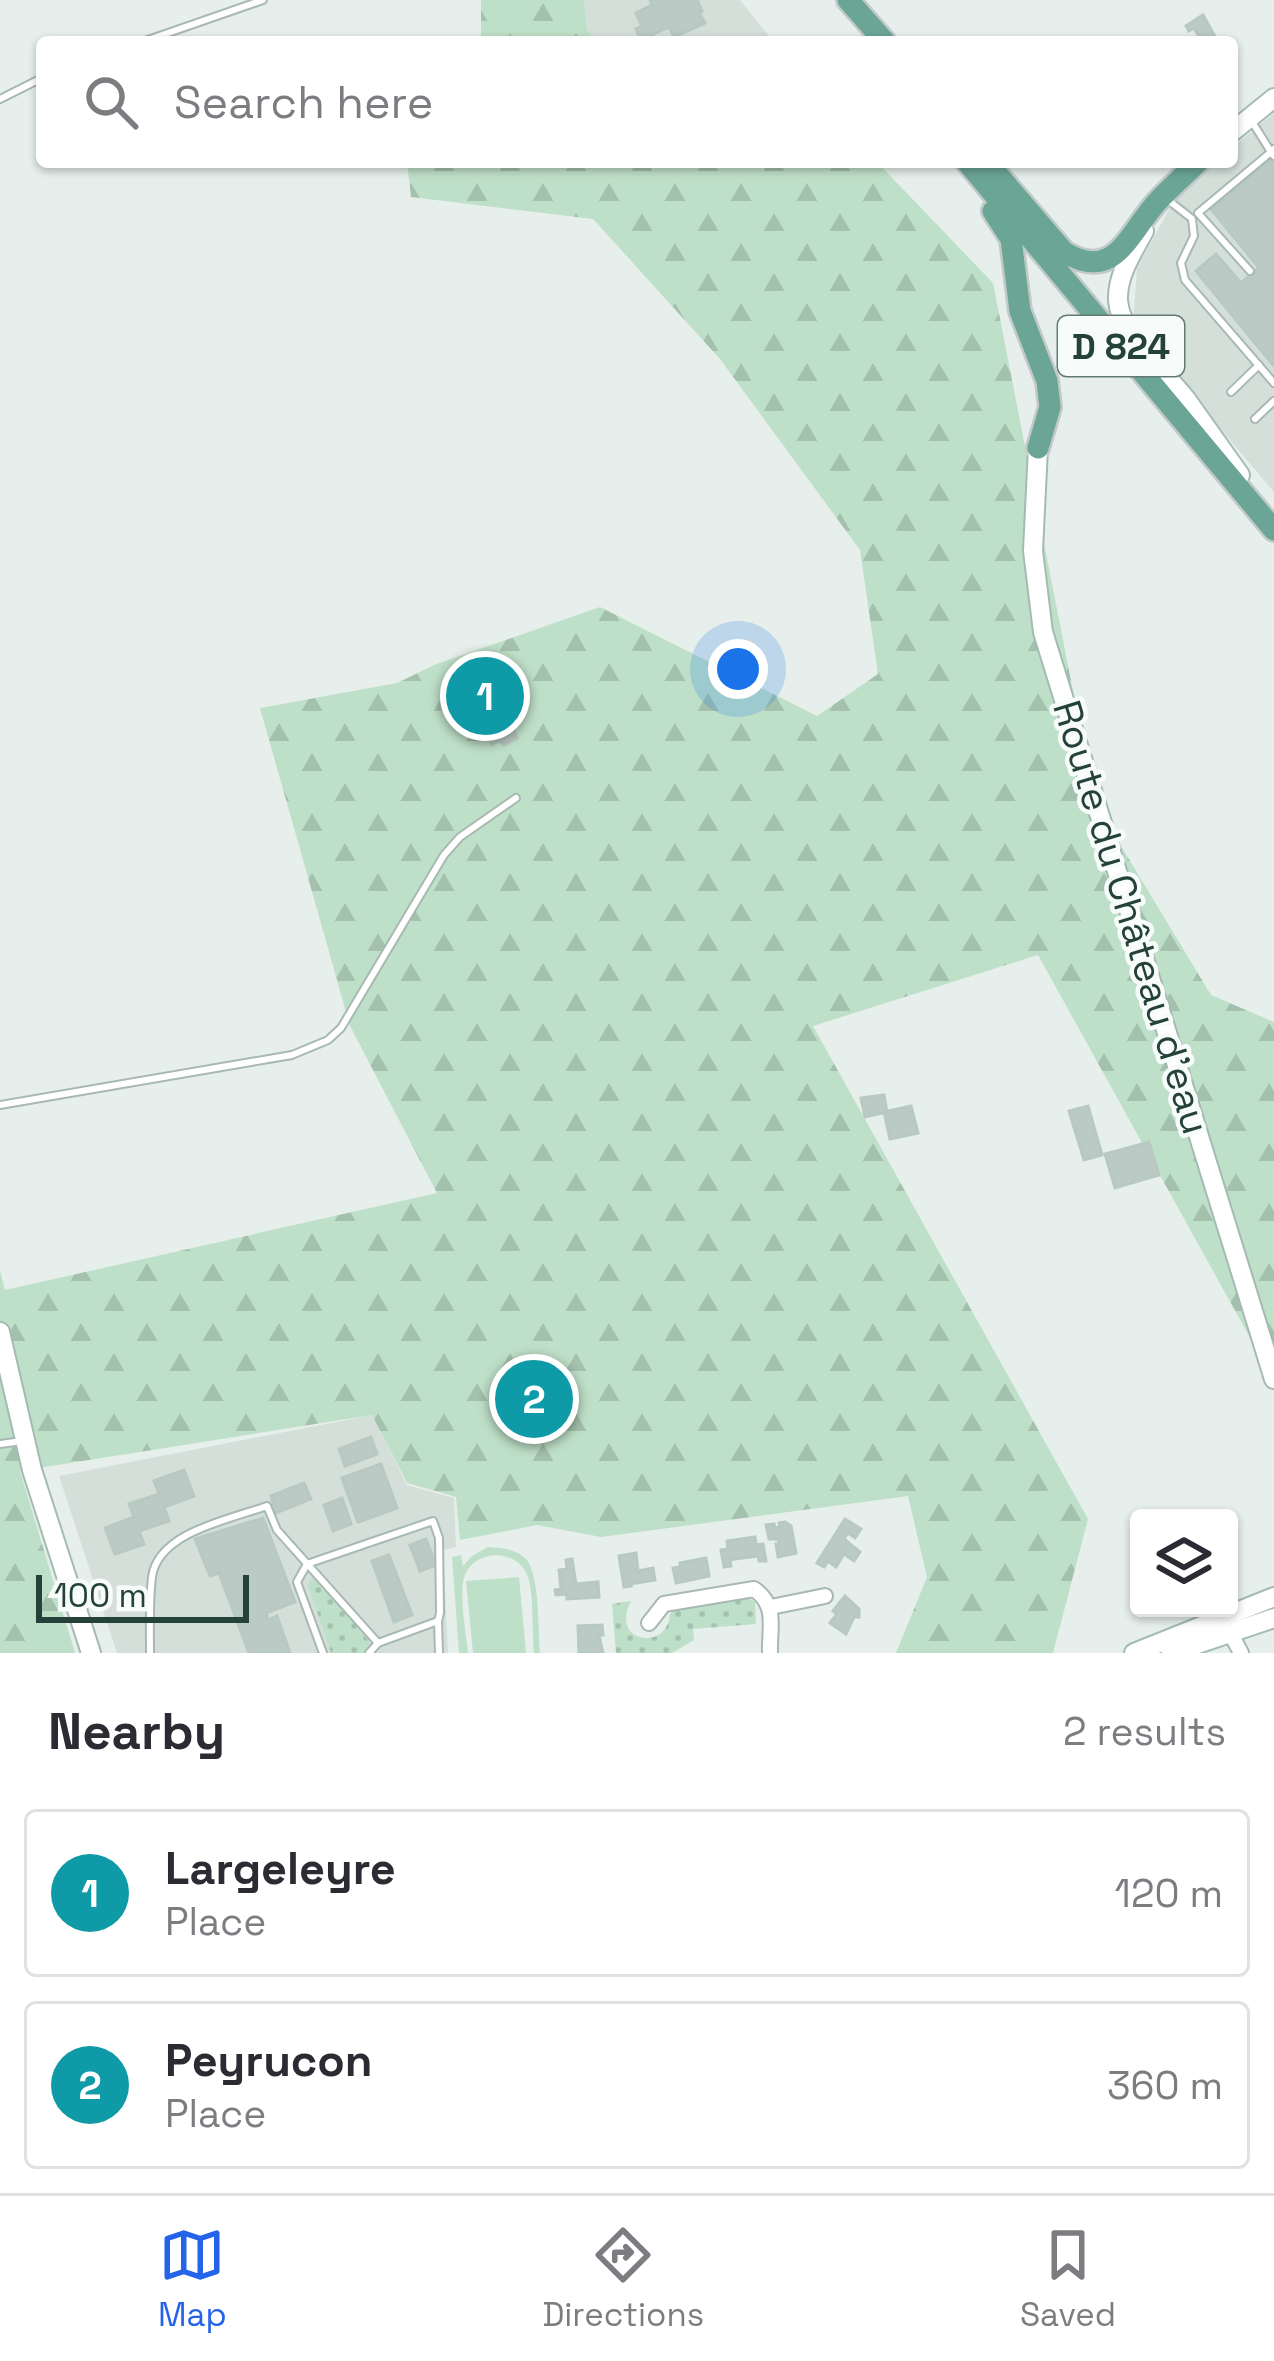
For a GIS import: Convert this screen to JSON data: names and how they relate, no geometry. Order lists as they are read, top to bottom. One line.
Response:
{"streets":{"main road":["D 824","Route du Château d'eau"]},"scale_bar":"100 m","page":{"search":"Search here","pins":["1","2"],"scale":"100 m","heading":["Nearby","2 results"],"list":[{"mark":"1","name":"Largeleyre","note":"Place","value":"120 m"},{"mark":"2","name":"Peyrucon","note":"Place","value":"360 m"}],"nav":["Map","Directions","Saved"]}}
